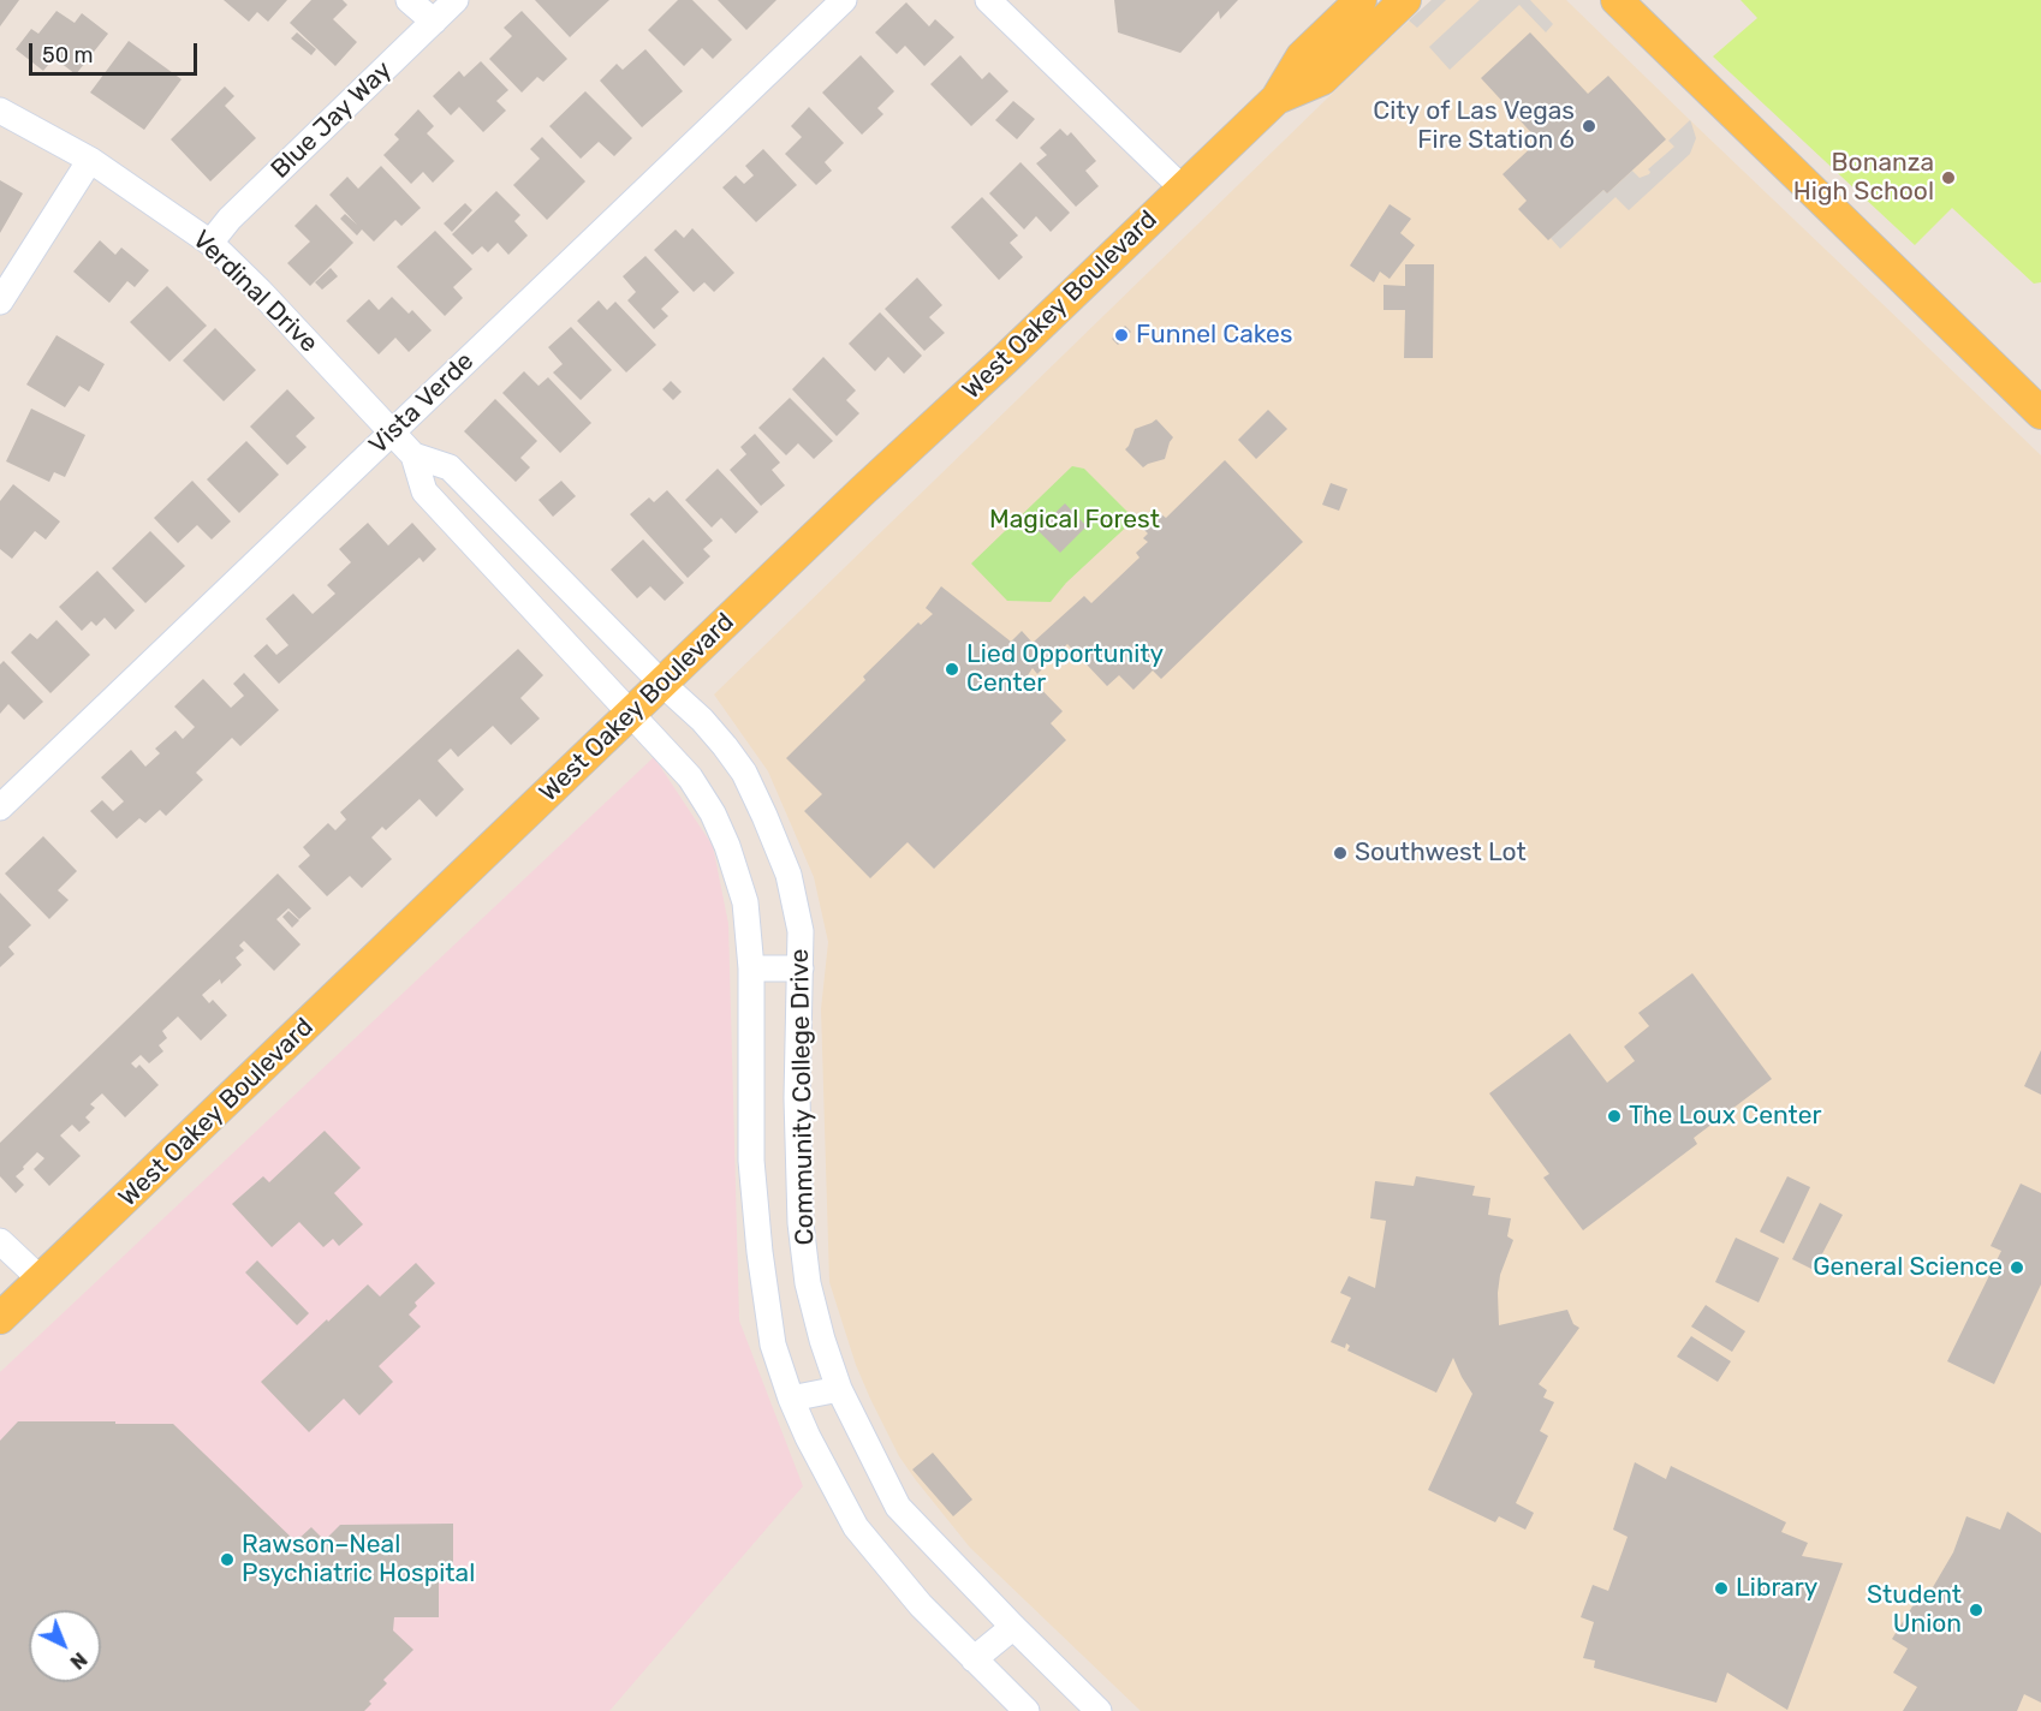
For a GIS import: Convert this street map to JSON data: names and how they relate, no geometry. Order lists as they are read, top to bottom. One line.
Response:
{"streets":{"main road":["West Oakey Boulevard"],"street":["Blue Jay Way","Verdinal Drive","Vista Verde","Community College Drive"]},"crossings":[["Blue Jay Way","Verdinal Drive"],["Verdinal Drive","West Oakey Boulevard"],["Verdinal Drive","Vista Verde"],["Verdinal Drive","Community College Drive"],["West Oakey Boulevard","Community College Drive"]],"parks":["Magical Forest"],"places":["City of Las Vegas Fire Station 6","Bonanza High School","Funnel Cakes","Lied Opportunity Center","Southwest Lot","The Loux Center","General Science","Rawson–Neal Psychiatric Hospital","Library","Student Union"],"scale_bar":"50 m","north":"bottom right"}
